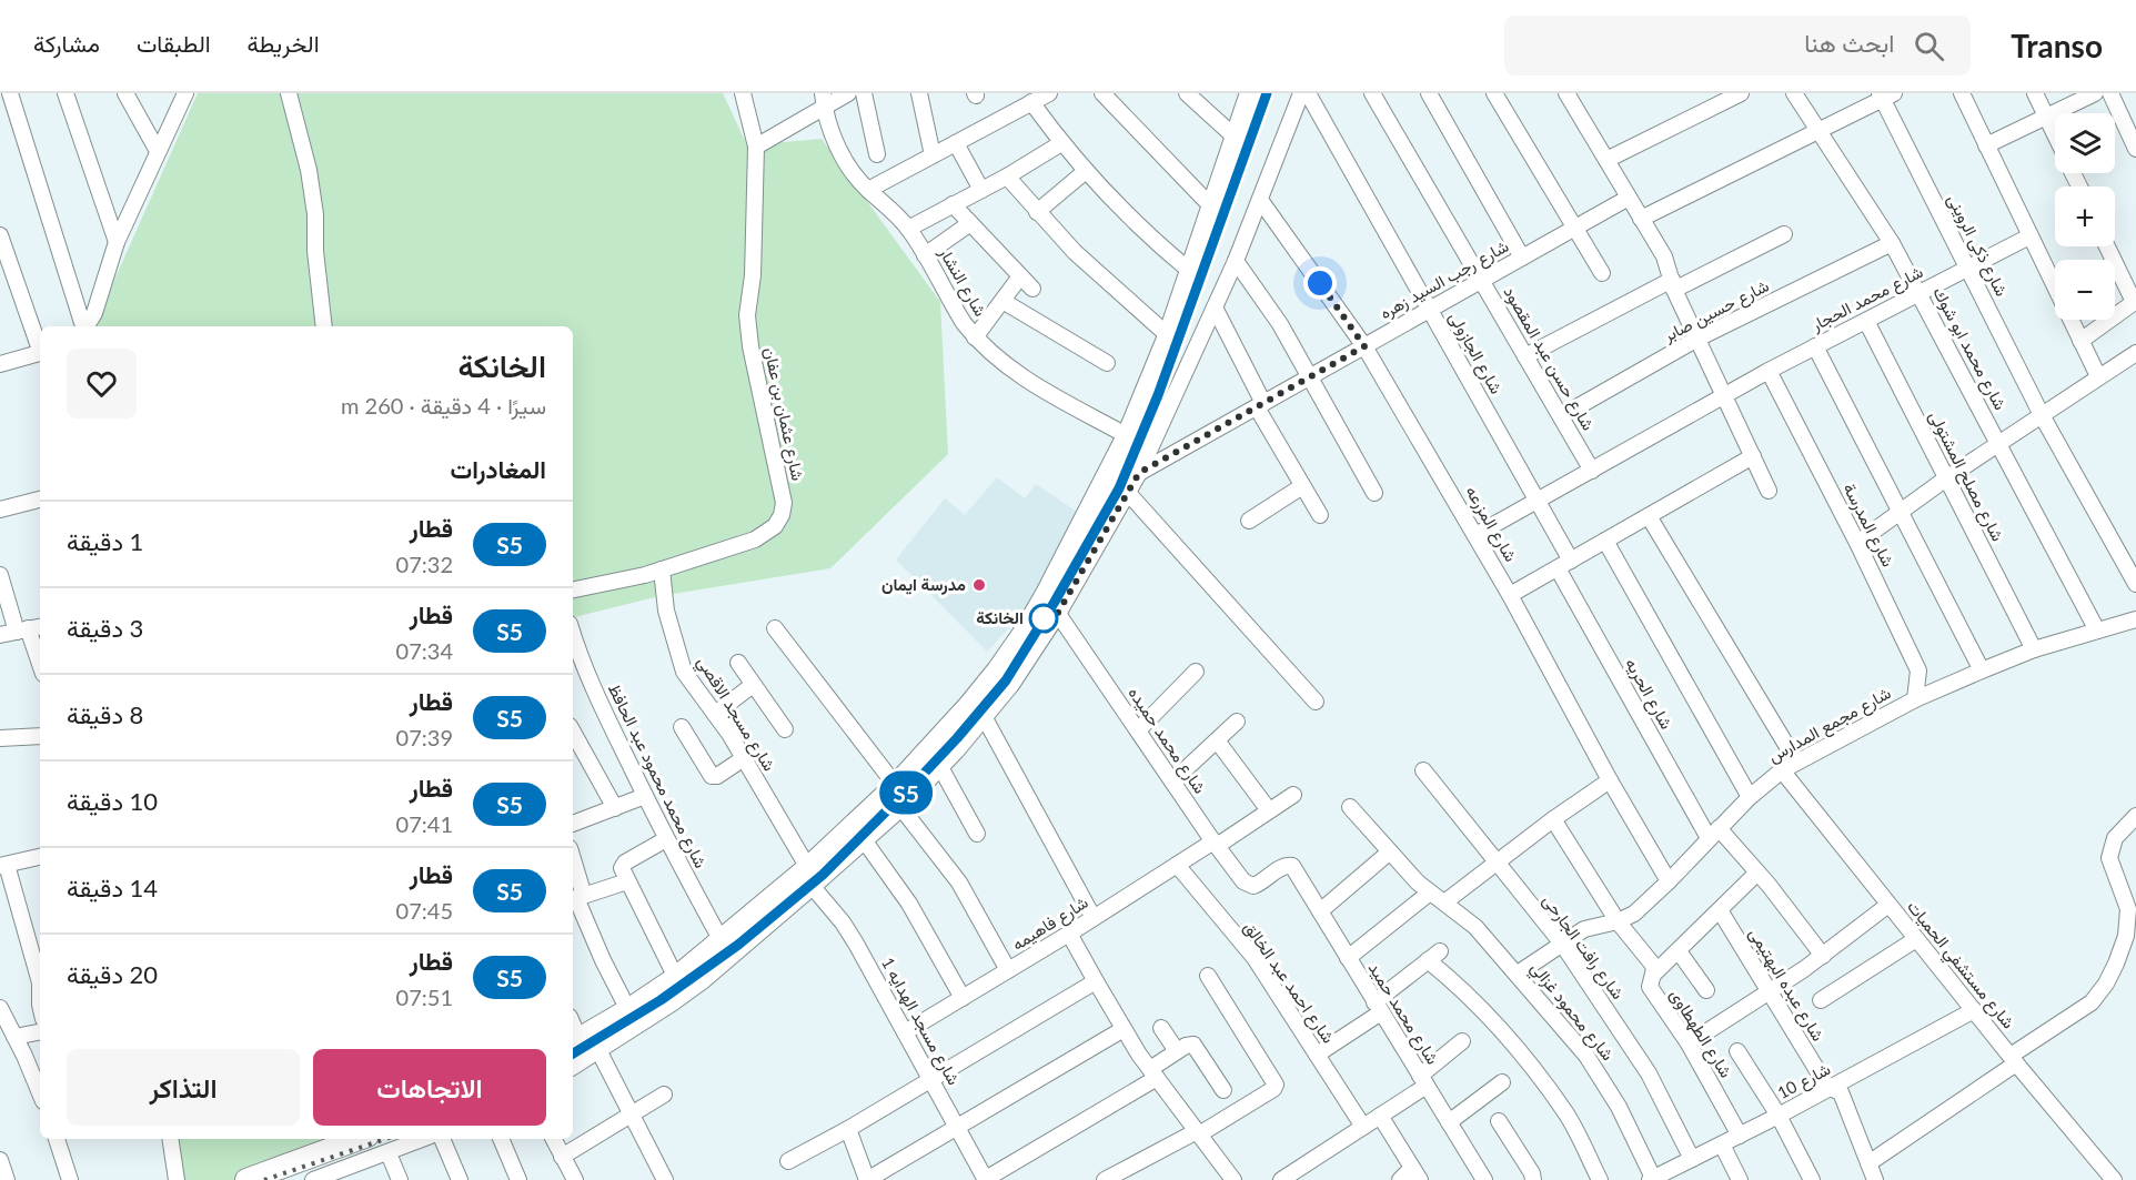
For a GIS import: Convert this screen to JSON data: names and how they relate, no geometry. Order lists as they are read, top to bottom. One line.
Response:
{"streets":{"street":["شارع ذكى الروينى","شارع رجب السيد زهره","شارع النشار","شارع محمد الحجار","شارع حسين صابر","شارع محمد ابو شوك","شارع الجازولى","شارع حسن عبد المقصود","شارع عثمان بن عفان","شارع مصلح المشتولى","شارع المزرعه","شارع المدرسة","شارع الحريه","شارع مسجد الاقصي","شارع مجمع المدارس","شارع محمد حميده","شارع محمد محمود عبد الحافظ","شارع فاهيمه","شارع رافت الجارحى","شارع مستشفي الحميات","شارع احمد عبد الخالق","شارع عبده البهتيمى","شارع محمود غزالي","شارع محمد حميد","شارع مسجد الهدايه 1","شارع الطهطاوى","شارع 10"]},"crossings":[["شارع ذكى الروينى","شارع محمد الحجار"],["شارع رجب السيد زهره","شارع الجازولى"],["شارع رجب السيد زهره","شارع حسن عبد المقصود"],["شارع رجب السيد زهره","شارع المزرعه"],["شارع محمد الحجار","شارع محمد ابو شوك"],["شارع محمد الحجار","شارع الجازولى"],["شارع محمد الحجار","شارع حسن عبد المقصود"],["شارع محمد الحجار","شارع مصلح المشتولى"],["شارع محمد الحجار","شارع المزرعه"],["شارع محمد الحجار","شارع المدرسة"],["شارع حسين صابر","شارع محمد ابو شوك"],["شارع حسين صابر","شارع حسن عبد المقصود"],["شارع محمد ابو شوك","شارع مجمع المدارس"],["شارع الجازولى","شارع الحريه"],["شارع عثمان بن عفان","شارع مسجد الاقصي"],["شارع مصلح المشتولى","شارع مجمع المدارس"],["شارع المزرعه","شارع مجمع المدارس"],["شارع المدرسة","شارع مجمع المدارس"],["شارع الحريه","شارع مجمع المدارس"],["شارع مسجد الاقصي","شارع مسجد الهدايه 1"],["شارع مجمع المدارس","شارع رافت الجارحى"],["شارع مجمع المدارس","شارع مستشفي الحميات"],["شارع مجمع المدارس","شارع محمود غزالي"],["شارع مجمع المدارس","شارع الطهطاوى"],["شارع محمد حميده","شارع فاهيمه"],["شارع محمد حميده","شارع محمد حميد"],["شارع فاهيمه","شارع احمد عبد الخالق"],["شارع فاهيمه","شارع مسجد الهدايه 1"],["شارع رافت الجارحى","شارع 10"],["شارع مستشفي الحميات","شارع 10"],["شارع عبده البهتيمى","شارع 10"],["شارع محمود غزالي","شارع 10"],["شارع الطهطاوى","شارع 10"]],"places":["مدرسة ايمان","الخانكة"],"page":{"header":"Transo","search":"ابحث هنا","nav":["الخريطة","الطبقات","مشاركة"],"on_map":"S5","map_buttons":["+","−"],"heading":[["الخانكة","سيرًا · 4 دقيقة · 260 m"],"المغادرات"],"list":[{"mark":"S5","name":"قطار","note":"07:32","value":"1 دقيقة"},{"mark":"S5","name":"قطار","note":"07:34","value":"3 دقيقة"},{"mark":"S5","name":"قطار","note":"07:39","value":"8 دقيقة"},{"mark":"S5","name":"قطار","note":"07:41","value":"10 دقيقة"},{"mark":"S5","name":"قطار","note":"07:45","value":"14 دقيقة"},{"mark":"S5","name":"قطار","note":"07:51","value":"20 دقيقة"}],"buttons":["الاتجاهات","التذاكر"]}}
